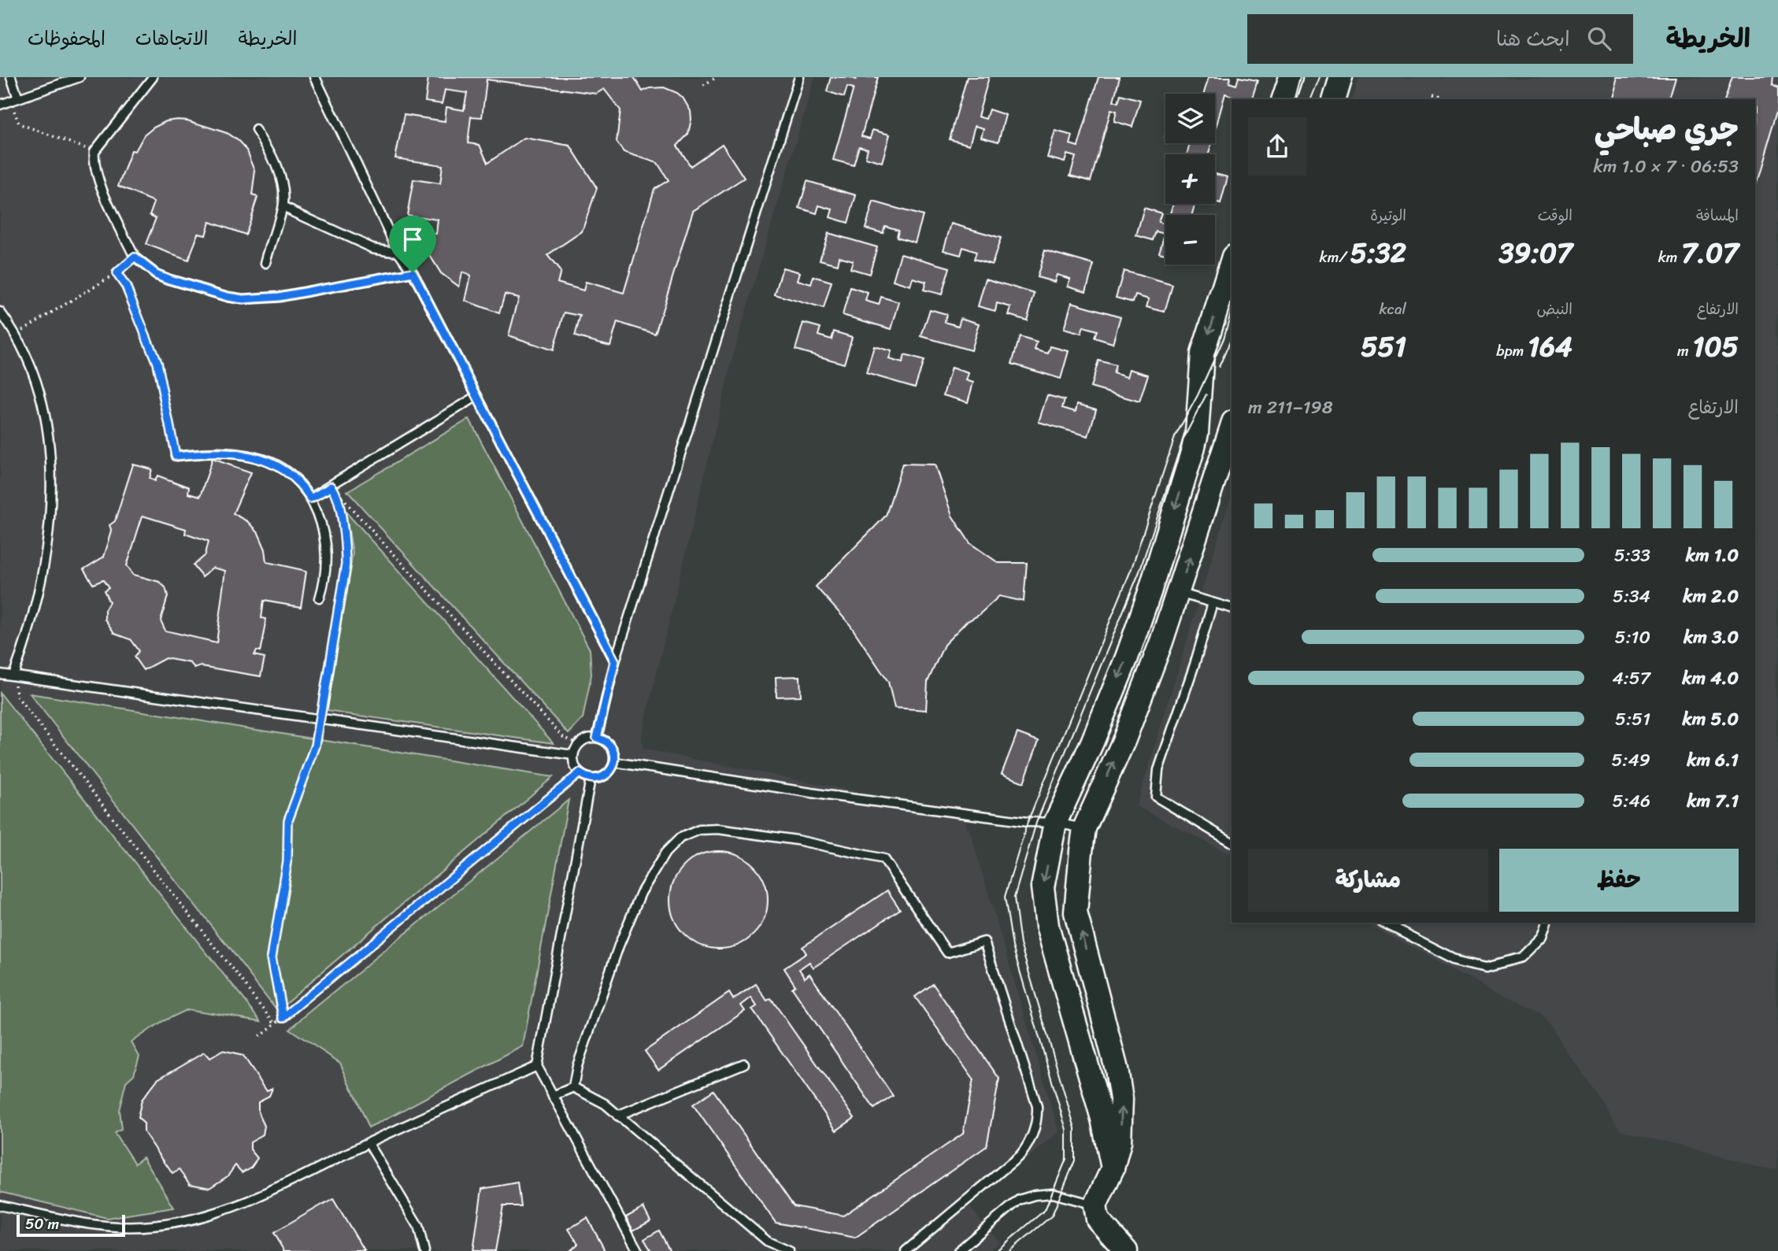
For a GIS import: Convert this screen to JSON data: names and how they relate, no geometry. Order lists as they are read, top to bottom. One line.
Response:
{"scale_bar":"50 m","page":{"header":"الخريطة","search":"ابحث هنا","nav":["الخريطة","الاتجاهات","المحفوظات"],"map_buttons":["+","−"],"heading":["جري صباحي","06:53 · 7 × 1.0 km"],"stats":[["المسافة","7.07 km"],["الوقت","39:07"],["الوتيرة","5:32 /km"],["الارتفاع","105 m"],["النبض","164 bpm"],["kcal","551"]],"chart":["الارتفاع","198–211 m"],"list":[{"name":"1.0 km","note":"5:33"},{"name":"2.0 km","note":"5:34"},{"name":"3.0 km","note":"5:10"},{"name":"4.0 km","note":"4:57"},{"name":"5.0 km","note":"5:51"},{"name":"6.1 km","note":"5:49"},{"name":"7.1 km","note":"5:46"}],"buttons":["حفظ","مشاركة"],"scale":"50 m"}}
